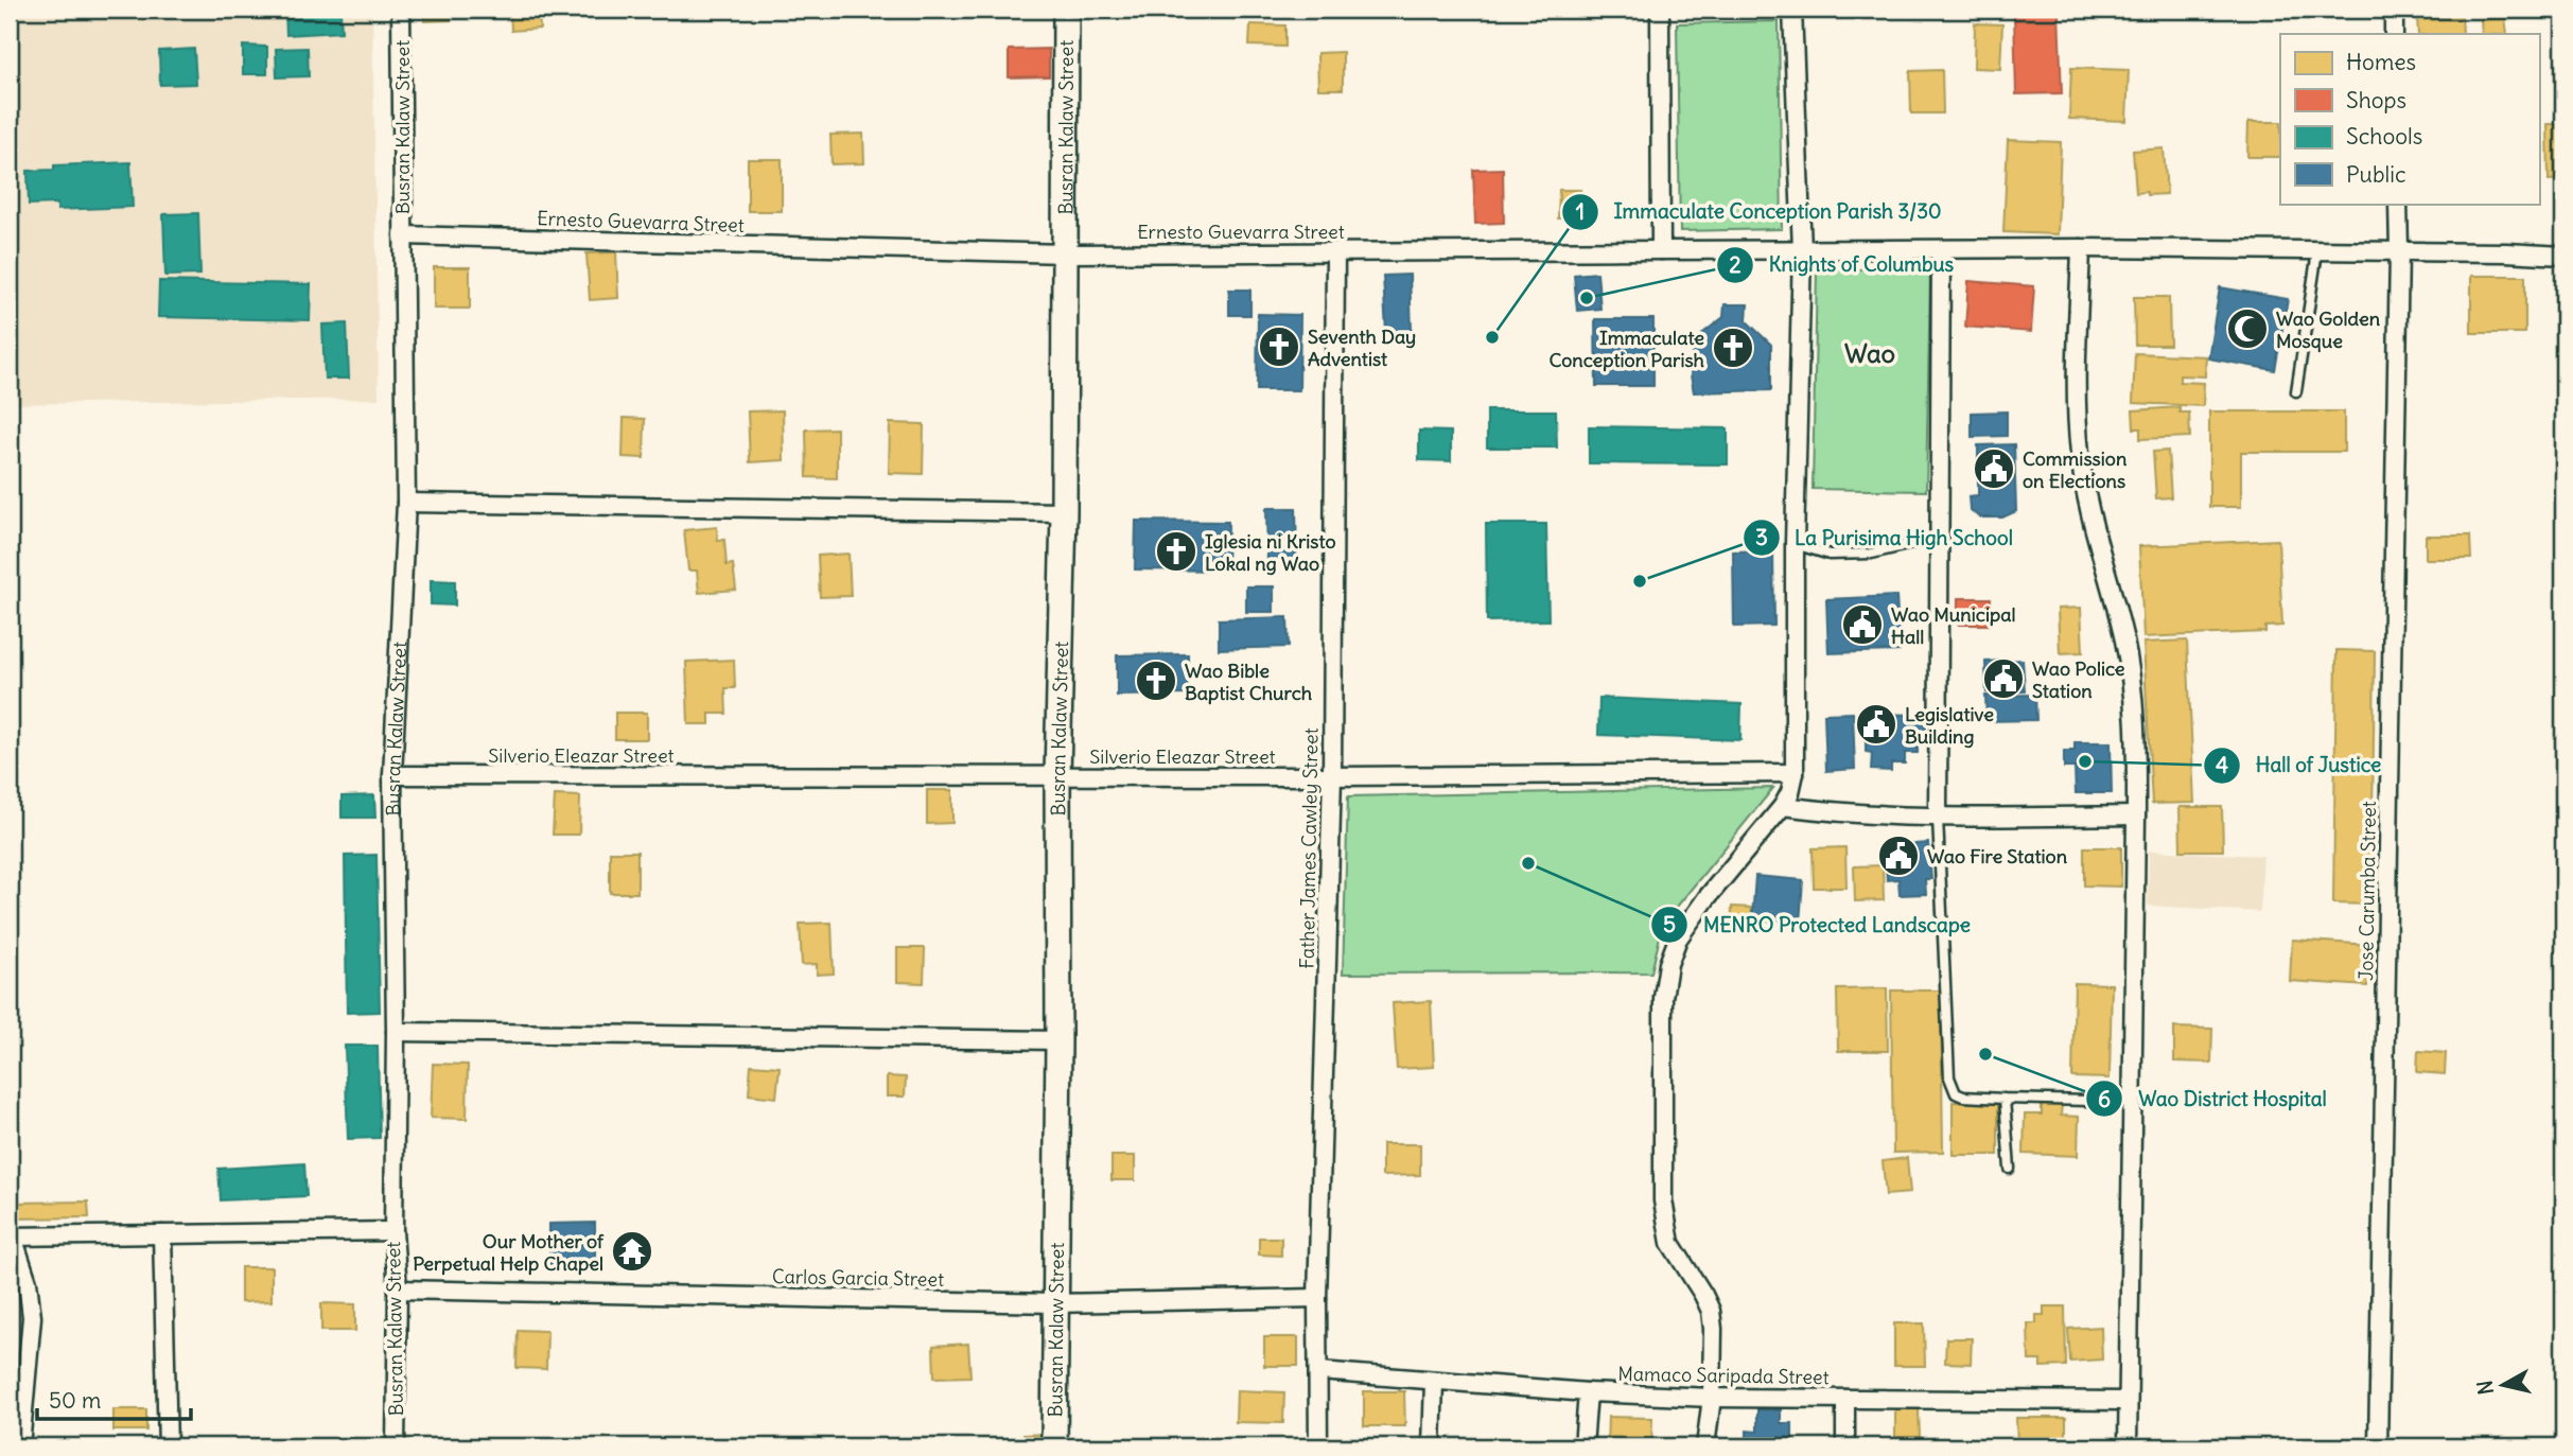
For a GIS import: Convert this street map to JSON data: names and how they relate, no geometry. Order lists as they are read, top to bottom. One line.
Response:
{"streets":{"street":["Busran Kalaw Street","Ernesto Guevarra Street","Silverio Eleazar Street","Father James Cawley Street","Jose Carumba Street","Carlos Garcia Street","Mamaco Saripada Street"]},"crossings":[["Busran Kalaw Street","Ernesto Guevarra Street"],["Busran Kalaw Street","Silverio Eleazar Street"],["Busran Kalaw Street","Carlos Garcia Street"],["Ernesto Guevarra Street","Father James Cawley Street"],["Ernesto Guevarra Street","Jose Carumba Street"],["Silverio Eleazar Street","Father James Cawley Street"],["Father James Cawley Street","Carlos Garcia Street"],["Father James Cawley Street","Mamaco Saripada Street"]],"districts":["Wao"],"places":{"other":["Knights of Columbus","Immaculate Conception Parish 3/30","La Purisima High School","Hall of Justice","MENRO Protected Landscape","Wao District Hospital"],"mosque":["Wao Golden Mosque"],"church":["Seventh Day Adventist","Immaculate Conception Parish","Iglesia ni Kristo Lokal ng Wao","Wao Bible Baptist Church"],"public building":["Commission on Elections","Wao Municipal Hall","Wao Police Station","Legislative Building","Wao Fire Station"],"temple":["Our Mother of Perpetual Help Chapel"]},"legend":["Homes","Shops","Schools","Public"],"scale_bar":"50 m","north":"left"}
